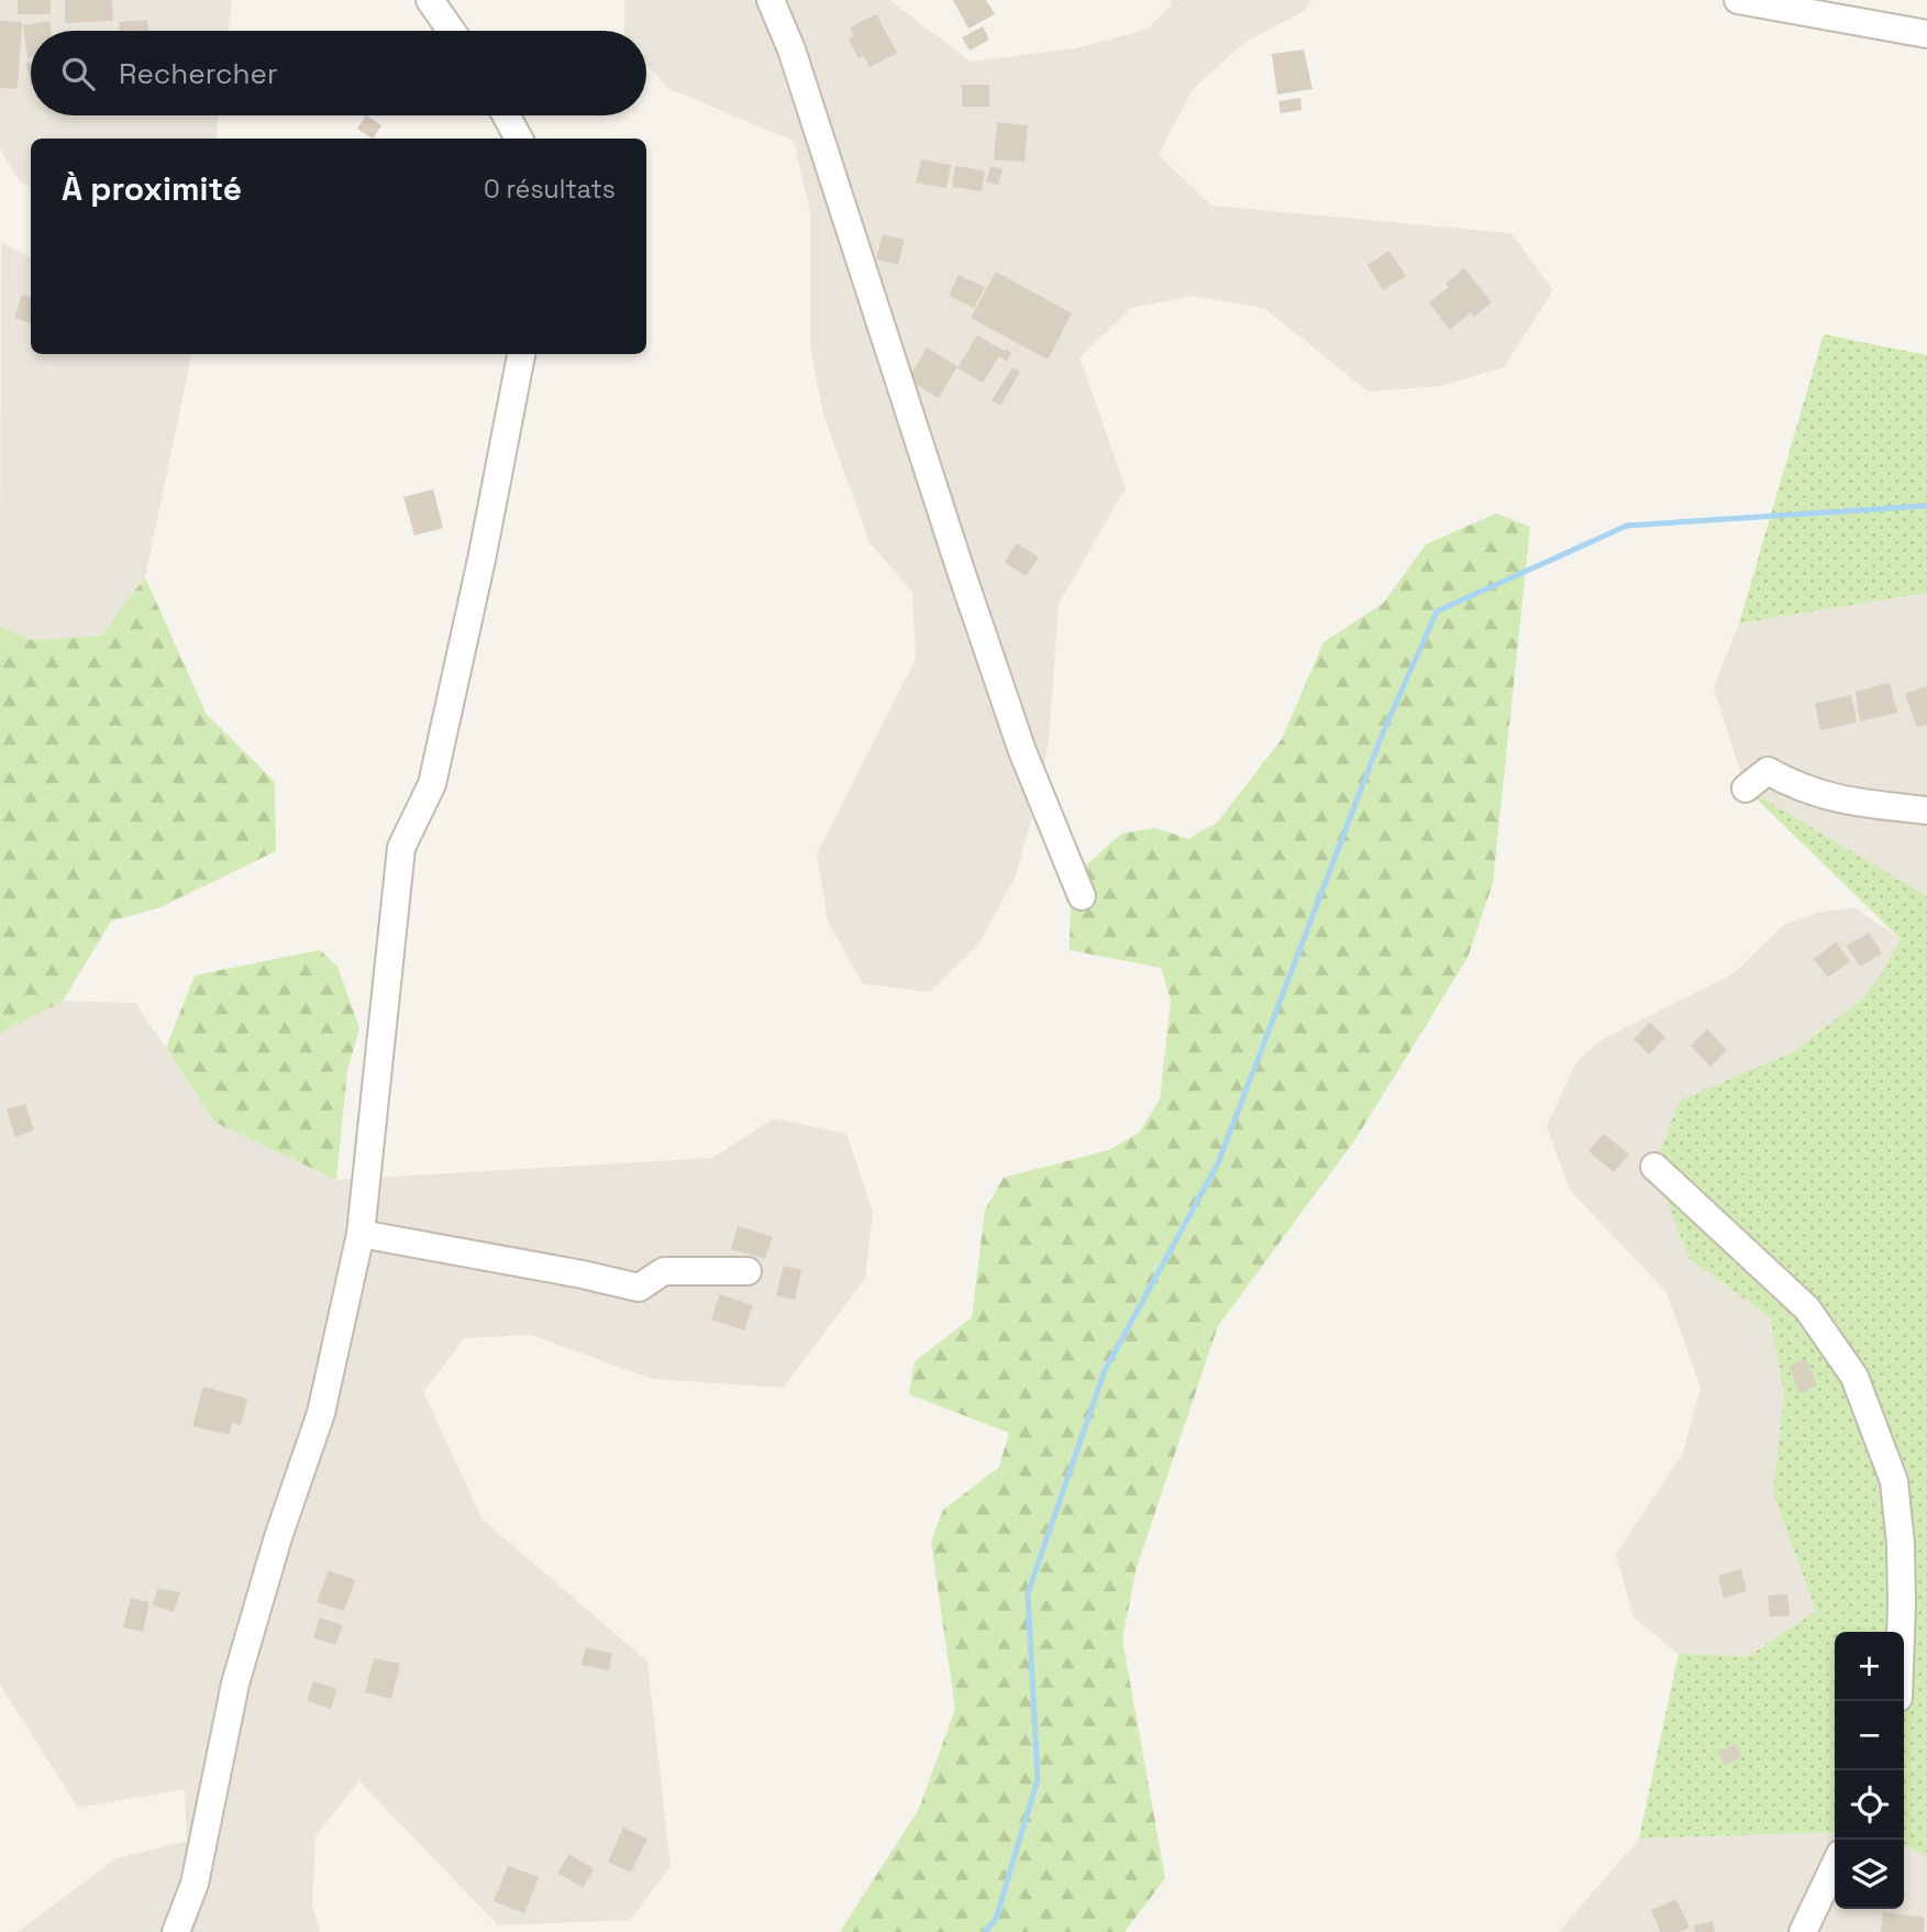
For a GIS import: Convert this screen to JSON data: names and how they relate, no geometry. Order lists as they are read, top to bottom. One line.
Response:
{"page":{"search":"Rechercher","heading":["À proximité","0 résultats"],"map_buttons":["+","−"]}}
